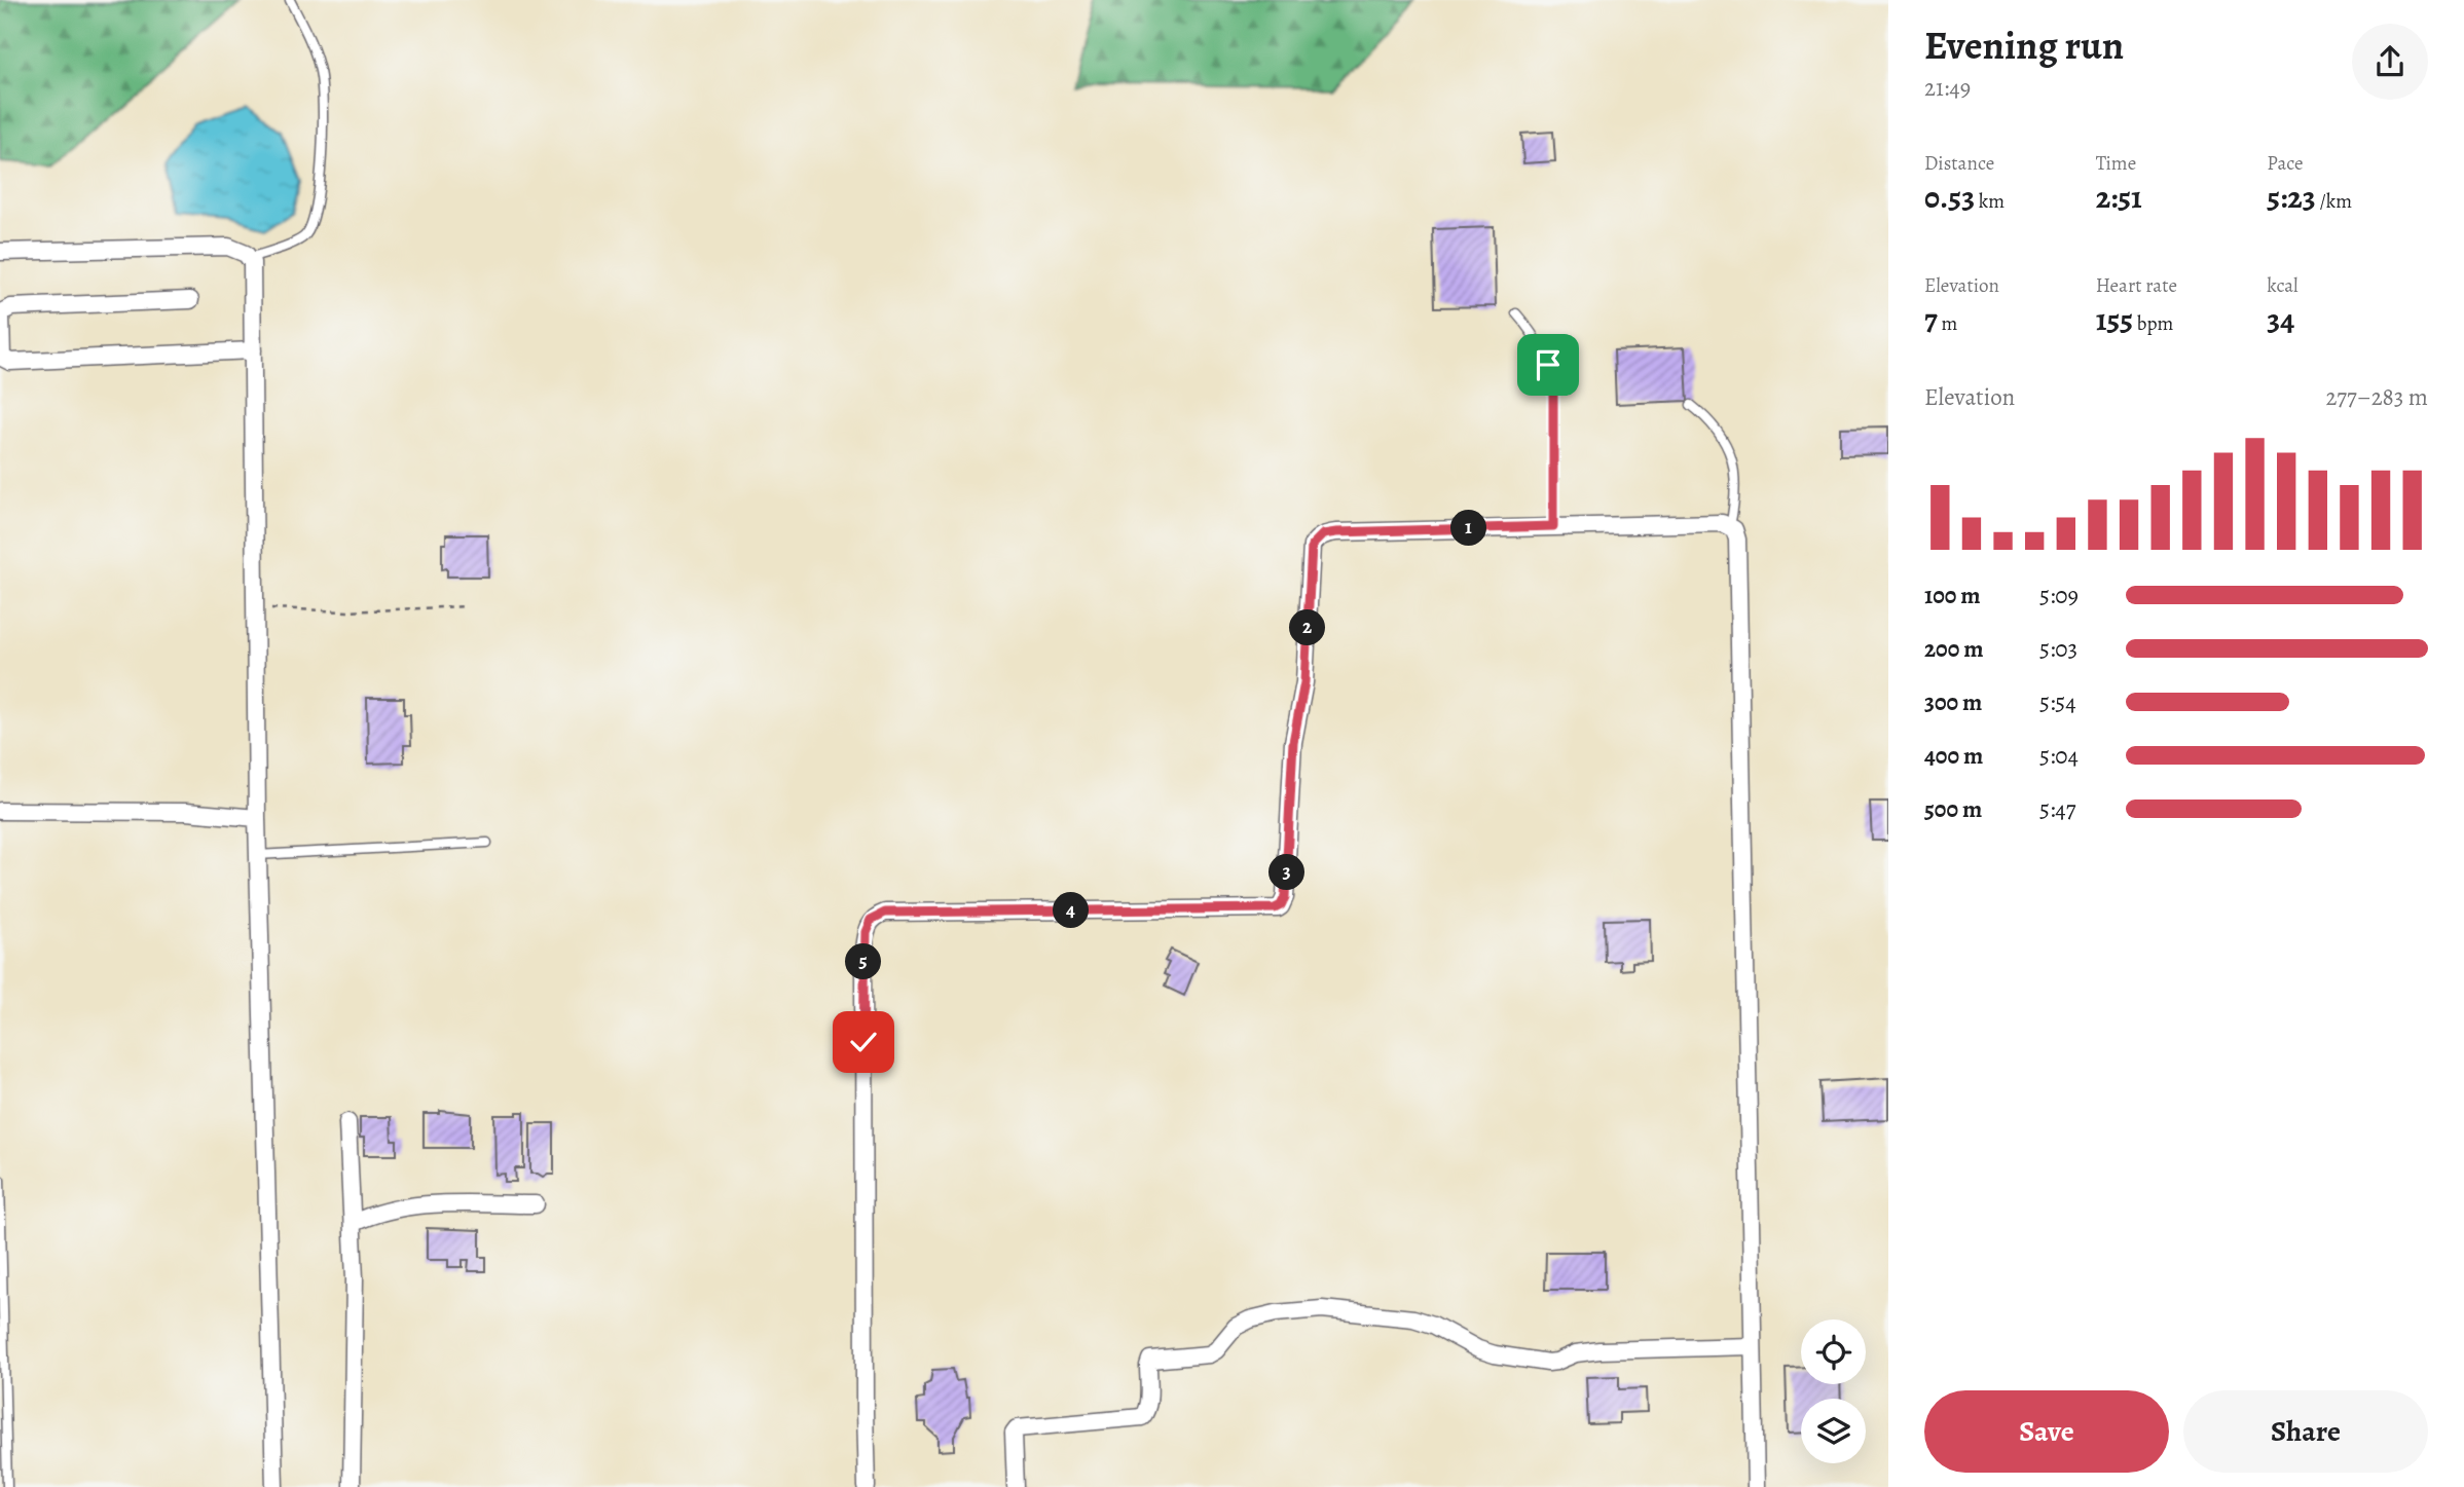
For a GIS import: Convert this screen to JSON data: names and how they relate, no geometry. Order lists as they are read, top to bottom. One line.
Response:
{"page":{"heading":["Evening run","21:49"],"stats":[["Distance","0.53 km"],["Time","2:51"],["Pace","5:23 /km"],["Elevation","7 m"],["Heart rate","155 bpm"],["kcal","34"]],"chart":["Elevation","277–283 m"],"pins":["1","2","3","4","5"],"list":[{"name":"100 m","note":"5:09"},{"name":"200 m","note":"5:03"},{"name":"300 m","note":"5:54"},{"name":"400 m","note":"5:04"},{"name":"500 m","note":"5:47"}],"buttons":["Save","Share"]}}
